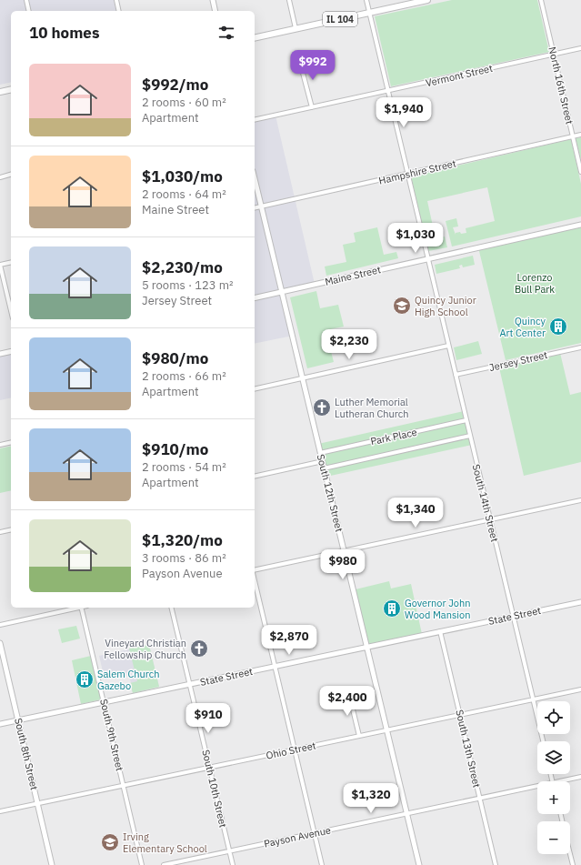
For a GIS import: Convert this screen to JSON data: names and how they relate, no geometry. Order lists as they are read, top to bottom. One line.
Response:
{"streets":{"main road":["IL 104"],"street":["Vermont Street","North 16th Street","Hampshire Street","Maine Street","Jersey Street","Park Place","South 12th Street","South 14th Street","State Street","South 9th Street","South 13th Street","Ohio Street","South 8th Street","South 10th Street","Payson Avenue"]},"crossings":[["IL 104","South 14th Street"],["Vermont Street","North 16th Street"],["Vermont Street","South 14th Street"],["North 16th Street","Hampshire Street"],["Hampshire Street","South 12th Street"],["Hampshire Street","South 14th Street"],["Maine Street","South 12th Street"],["Maine Street","South 14th Street"],["Jersey Street","South 14th Street"],["Park Place","South 12th Street"],["Park Place","South 14th Street"],["South 12th Street","State Street"],["South 12th Street","Ohio Street"],["South 12th Street","Payson Avenue"],["South 14th Street","State Street"],["South 14th Street","Ohio Street"],["State Street","South 9th Street"],["State Street","South 13th Street"],["State Street","South 8th Street"],["State Street","South 10th Street"],["South 9th Street","Ohio Street"],["South 13th Street","Ohio Street"],["South 13th Street","Payson Avenue"],["Ohio Street","South 8th Street"],["Ohio Street","South 10th Street"],["South 10th Street","Payson Avenue"]],"parks":["Lorenzo Bull Park"],"places":{"school or university":["Quincy Junior High School","Irving Elementary School"],"building":["Quincy Art Center","Governor John Wood Mansion","Salem Church Gazebo"],"church":["Luther Memorial Lutheran Church","Vineyard Christian Fellowship Church"]},"page":{"heading":"10 homes","price":["$992","$1,940","$1,030","$2,230","$1,340","$980","$2,870","$2,400","$910","$1,320"],"list":[{"name":"$992/mo","note":"2 rooms · 60 m² · Apartment"},{"name":"$1,030/mo","note":"2 rooms · 64 m² · Maine Street"},{"name":"$2,230/mo","note":"5 rooms · 123 m² · Jersey Street"},{"name":"$980/mo","note":"2 rooms · 66 m² · Apartment"},{"name":"$910/mo","note":"2 rooms · 54 m² · Apartment"},{"name":"$1,320/mo","note":"3 rooms · 86 m² · Payson Avenue"}],"map_buttons":["+","−"]}}
